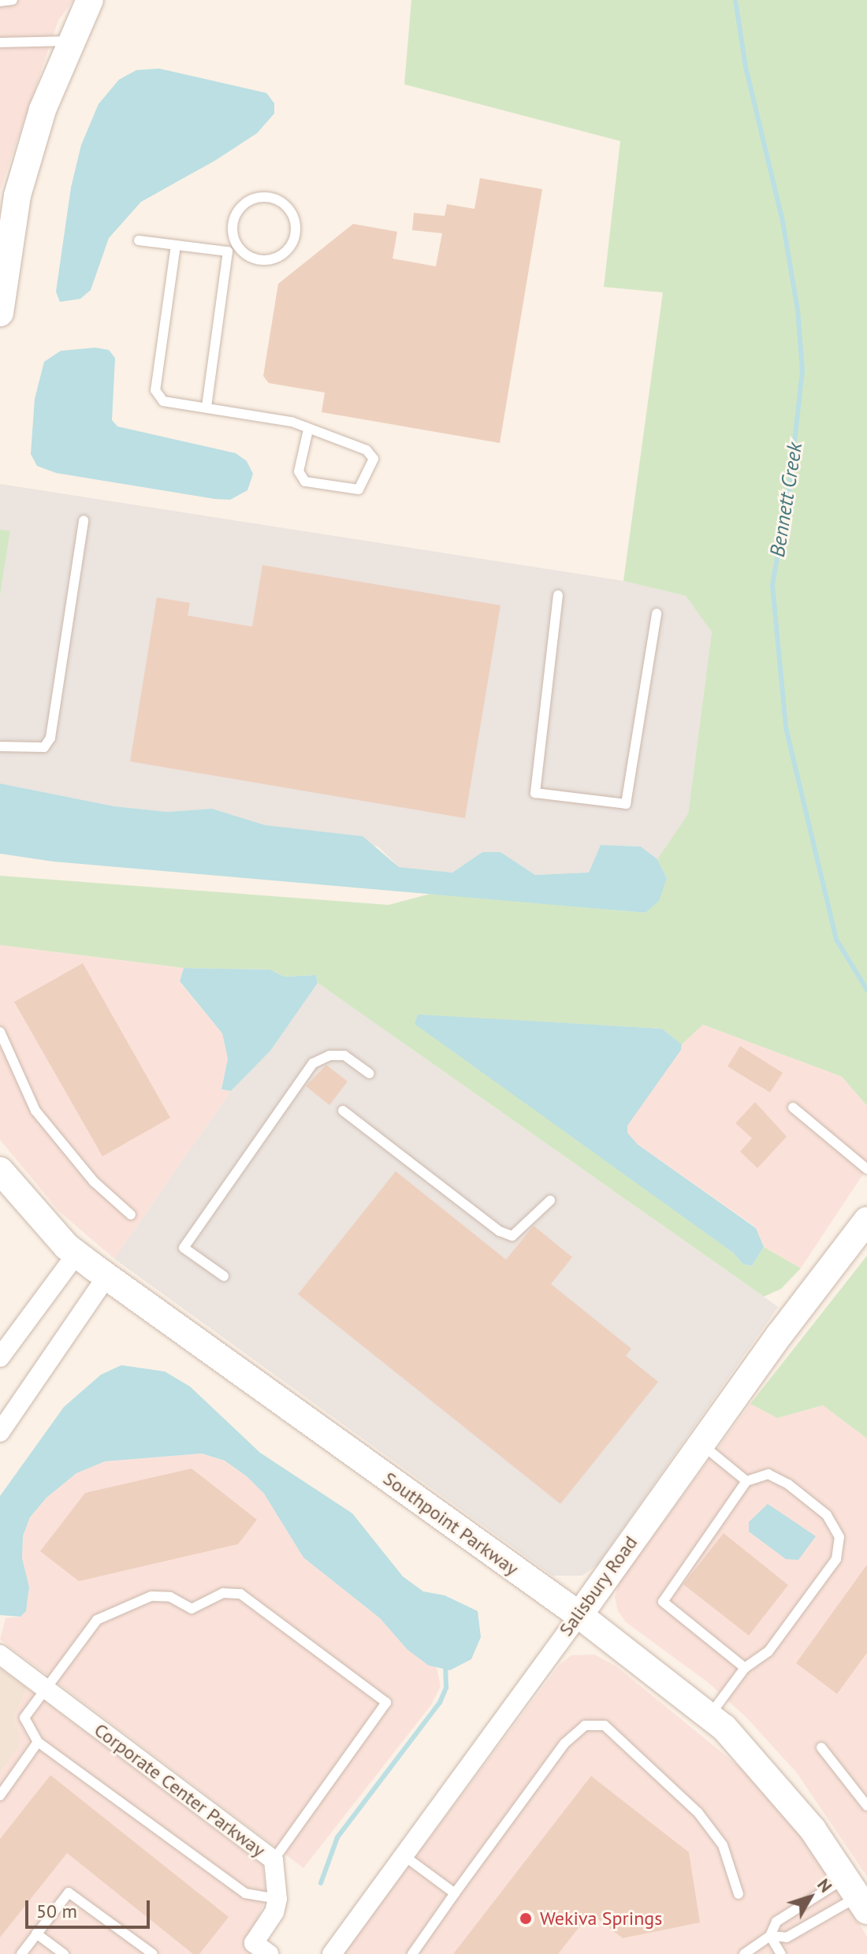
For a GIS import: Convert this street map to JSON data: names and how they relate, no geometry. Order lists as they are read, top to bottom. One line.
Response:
{"streets":{"main road":["Southpoint Parkway","Salisbury Road"],"street":["Corporate Center Parkway"]},"crossings":[["Southpoint Parkway","Salisbury Road"]],"water":["Bennett Creek"],"places":["Wekiva Springs"],"scale_bar":"50 m","north":"top right"}
